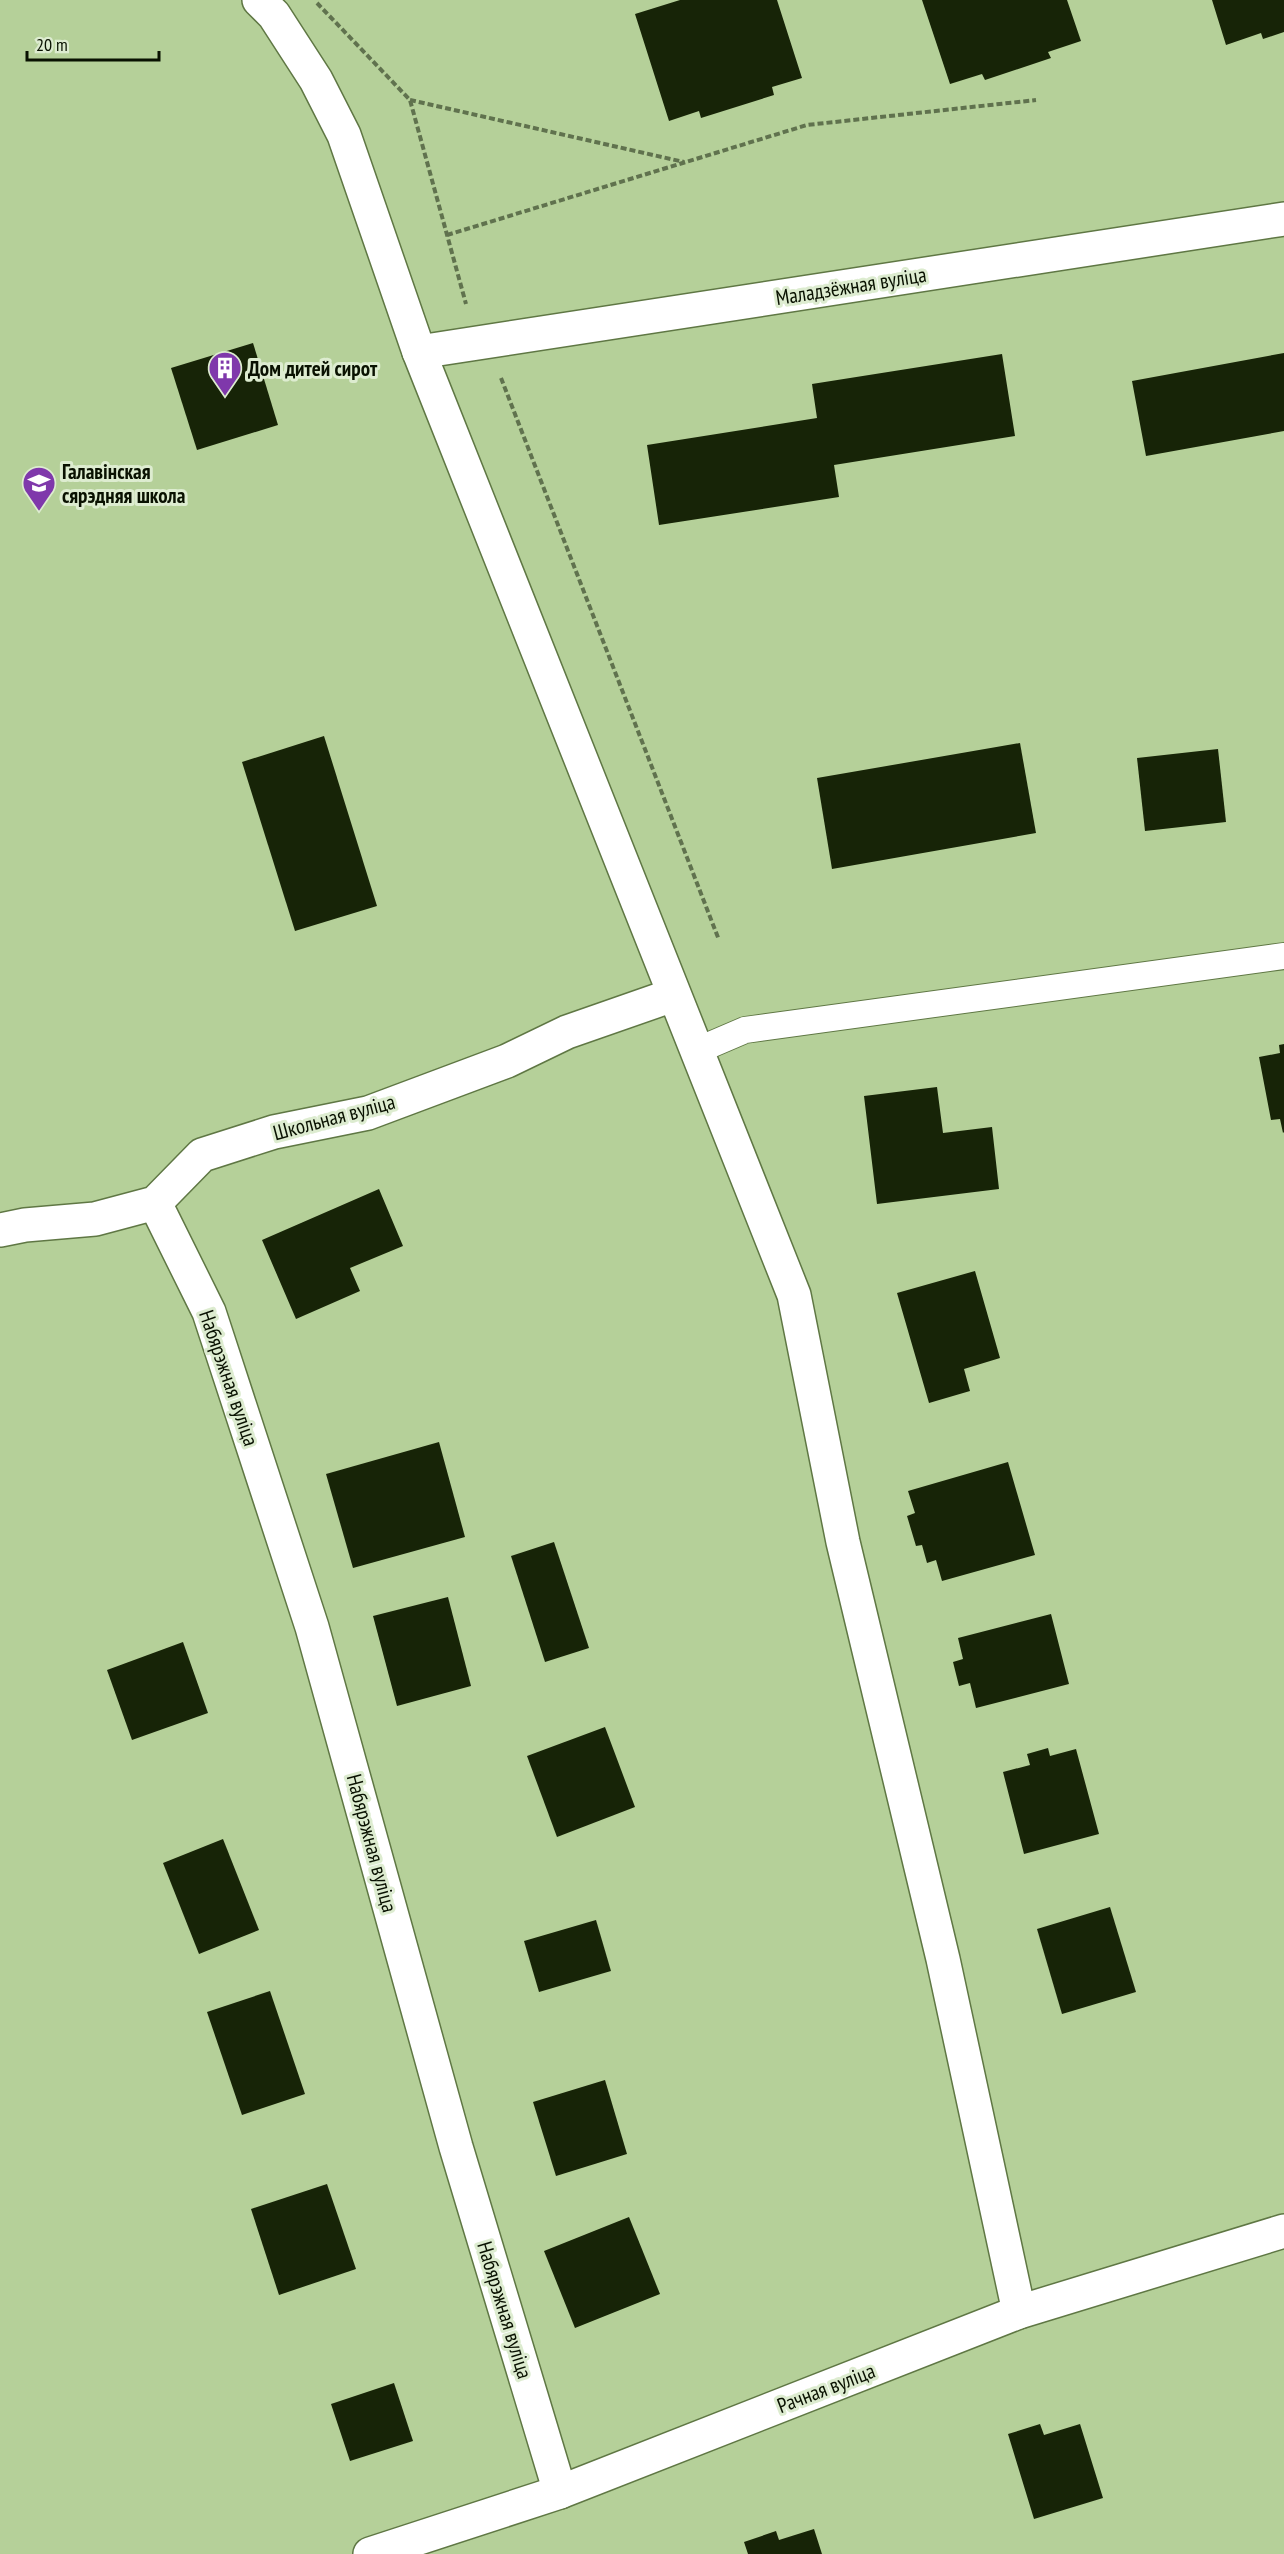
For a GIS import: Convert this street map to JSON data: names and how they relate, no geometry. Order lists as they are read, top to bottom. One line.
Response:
{"streets":{"street":["Маладзёжная вуліца","Школьная вуліца","Набярэжная вуліца","Рачная вуліца"]},"crossings":[["Школьная вуліца","Набярэжная вуліца"],["Набярэжная вуліца","Рачная вуліца"]],"places":{"building":["Дом дитей сирот"],"school or university":["Галавінская сярэдняя школа"]},"scale_bar":"20 m"}
